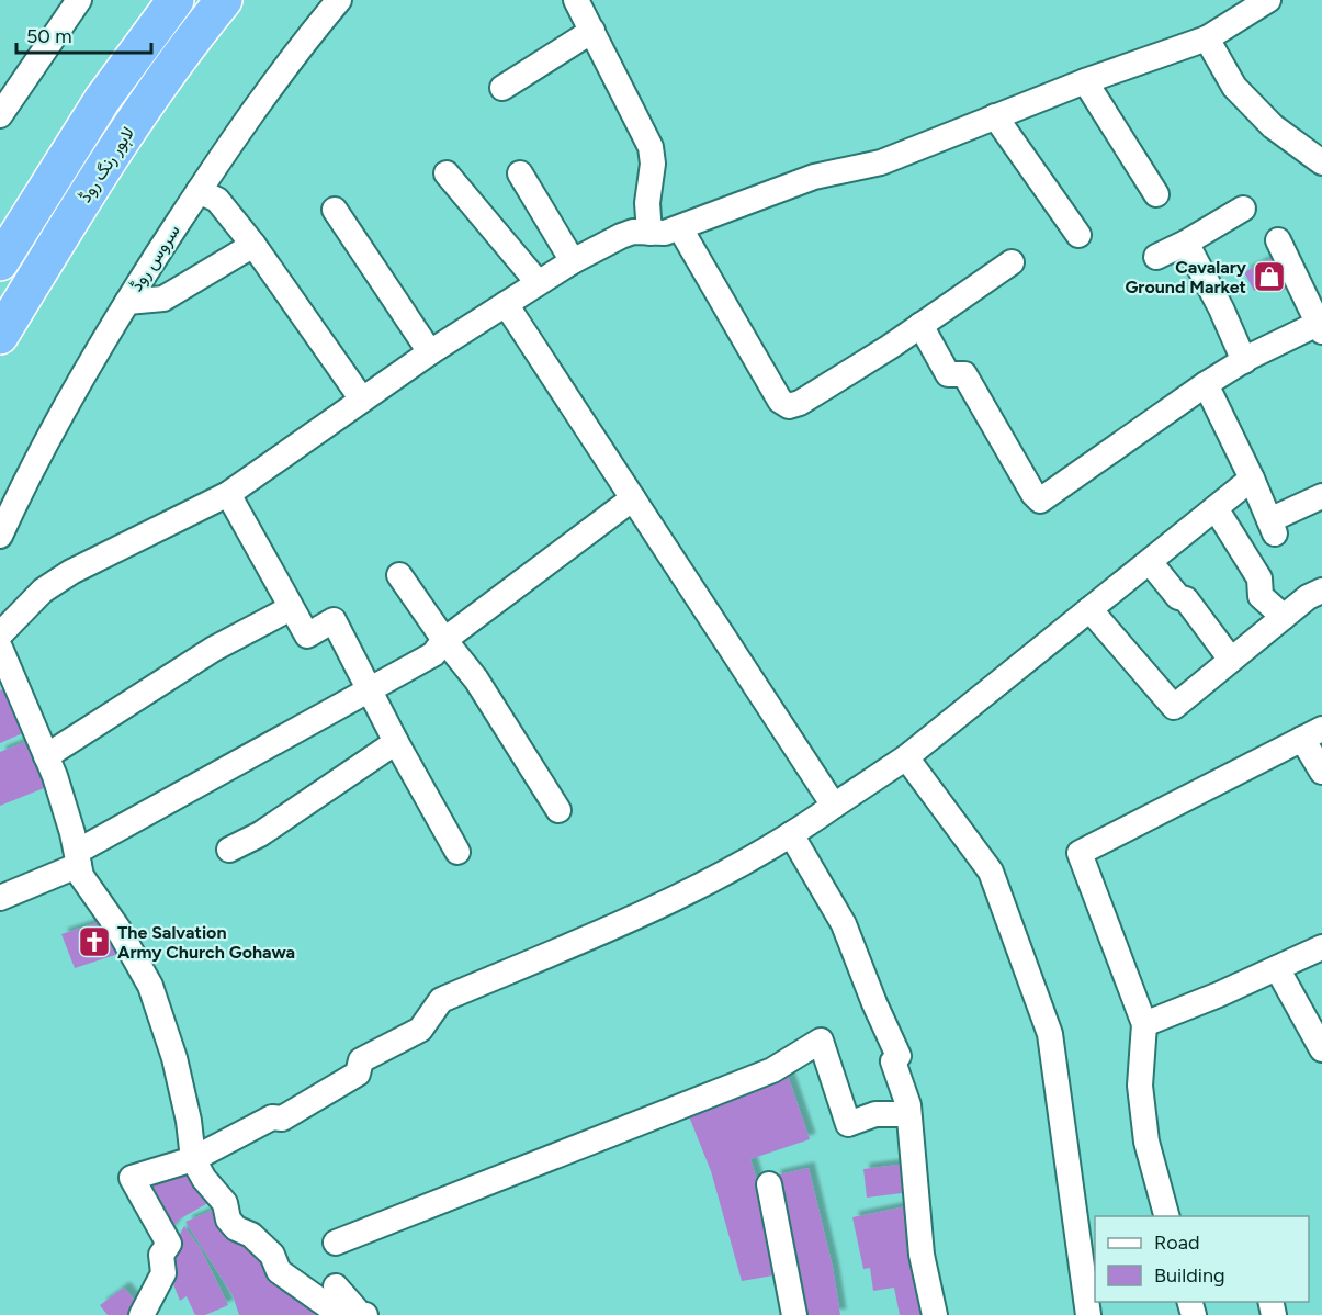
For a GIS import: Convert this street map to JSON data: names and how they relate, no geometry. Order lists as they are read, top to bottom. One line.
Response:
{"streets":{"highway":["لاہور رنگ روڈ"],"street":["سروس روڈ"]},"places":{"shop":["Cavalary Ground Market"],"church":["The Salvation Army Church Gohawa"]},"legend":["Road","Building"],"scale_bar":"50 m"}
